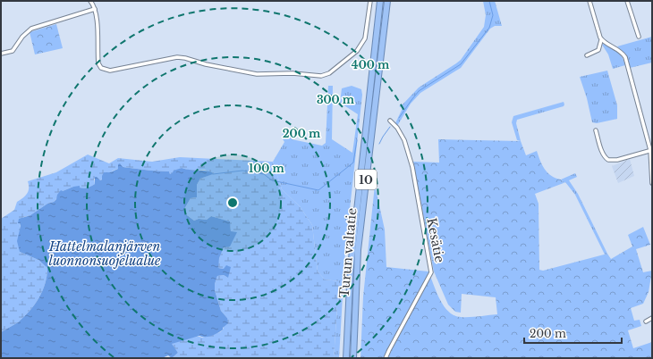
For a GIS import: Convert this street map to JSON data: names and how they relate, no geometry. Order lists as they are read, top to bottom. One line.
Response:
{"streets":{"highway":["10","Turun valtatie"],"street":["Kesätie"]},"parks":["Hattelmalanjärven luonnonsuojelualue"],"scale_bar":"200 m","rings":["400 m","300 m","200 m","100 m"]}
